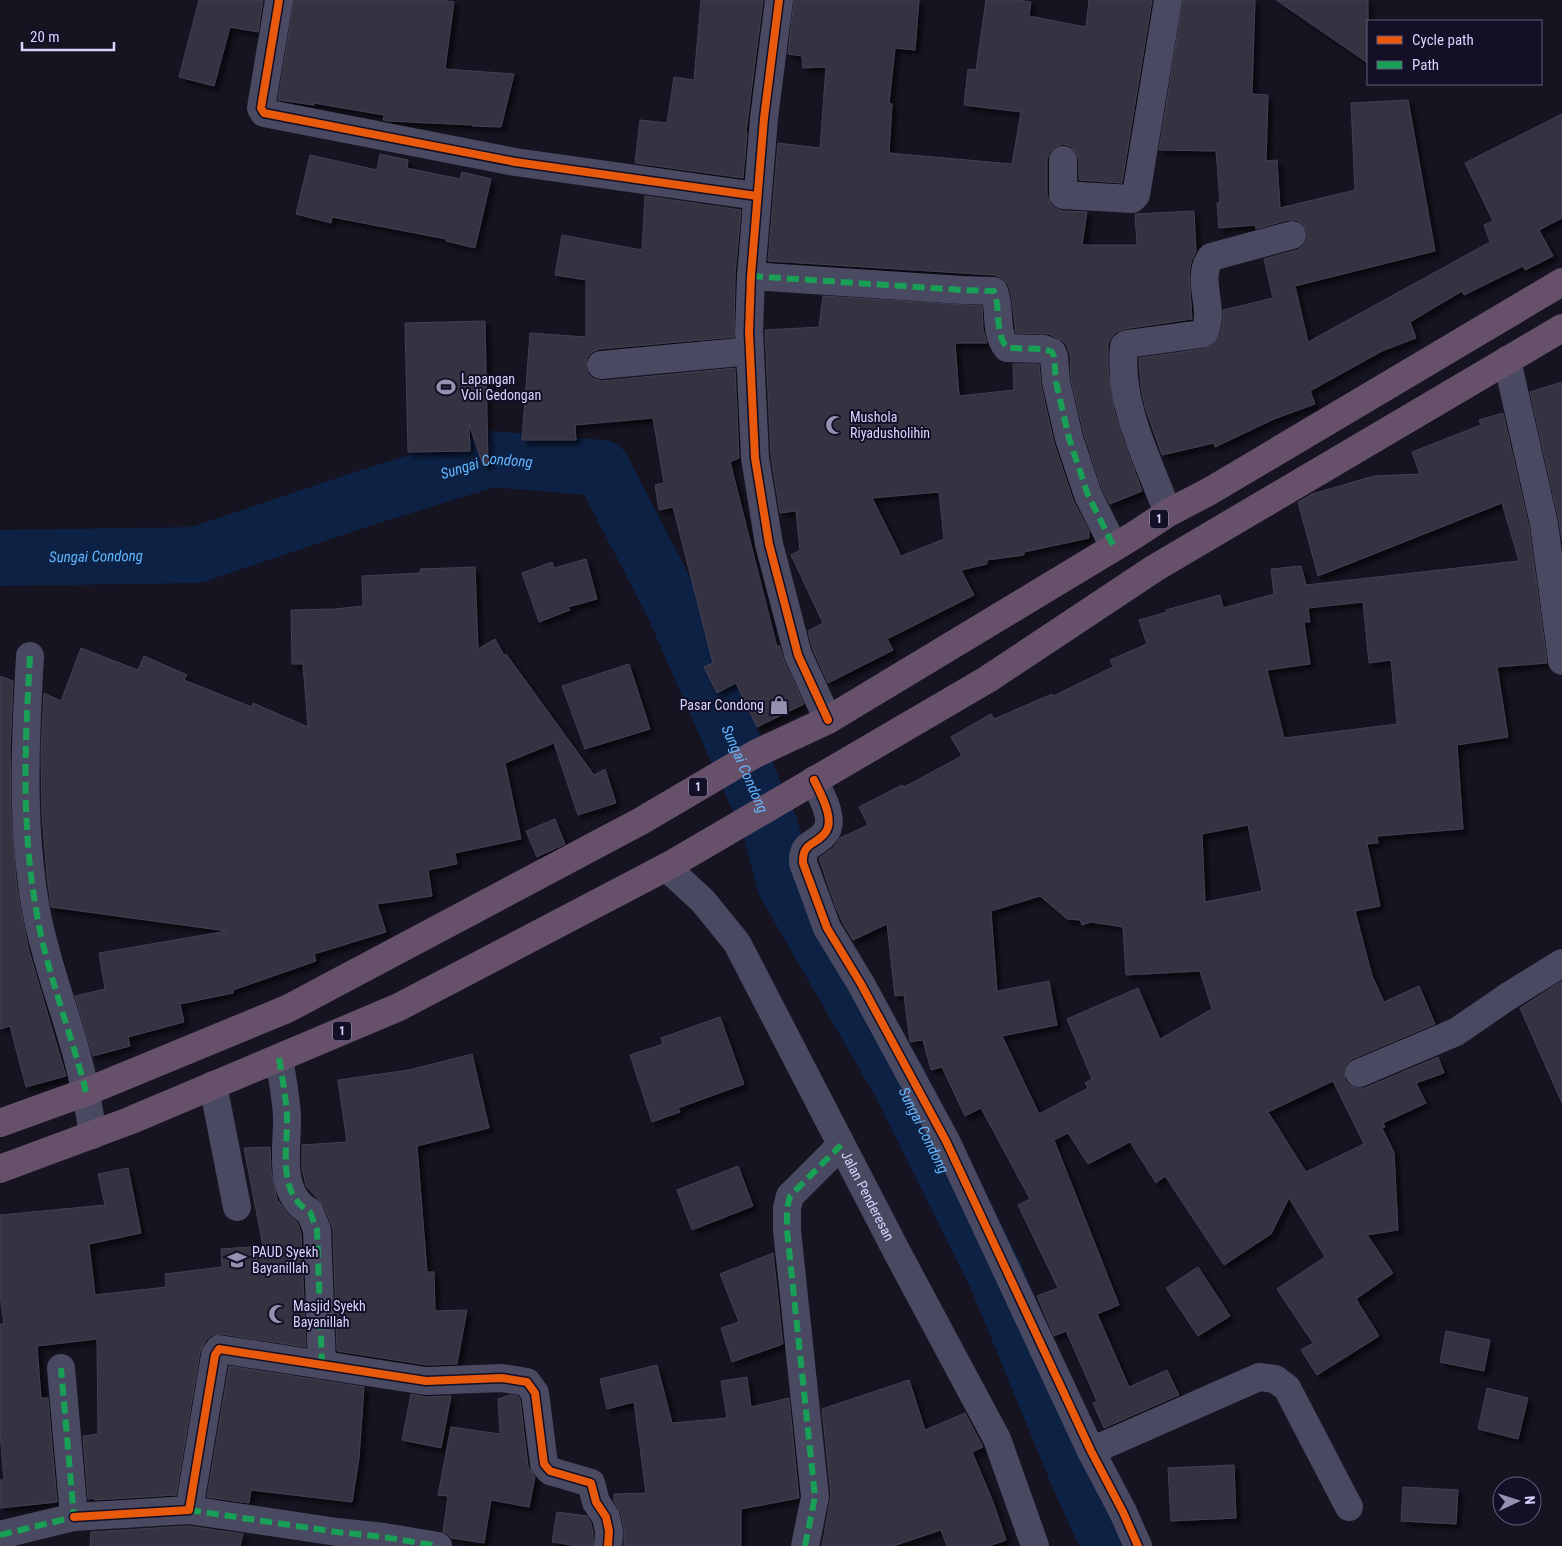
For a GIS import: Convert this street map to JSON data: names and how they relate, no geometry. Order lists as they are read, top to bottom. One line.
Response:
{"streets":{"highway":["1"],"street":["Jalan Penderesan"]},"crossings":[["1","Jalan Penderesan"]],"water":["Sungai Condong"],"places":{"sports":["Lapangan Voli Gedongan"],"mosque":["Mushola Riyadusholihin","Masjid Syekh Bayanillah"],"shop":["Pasar Condong"],"school or university":["PAUD Syekh Bayanillah"]},"legend":["Cycle path","Path"],"scale_bar":"20 m","north":"right"}
